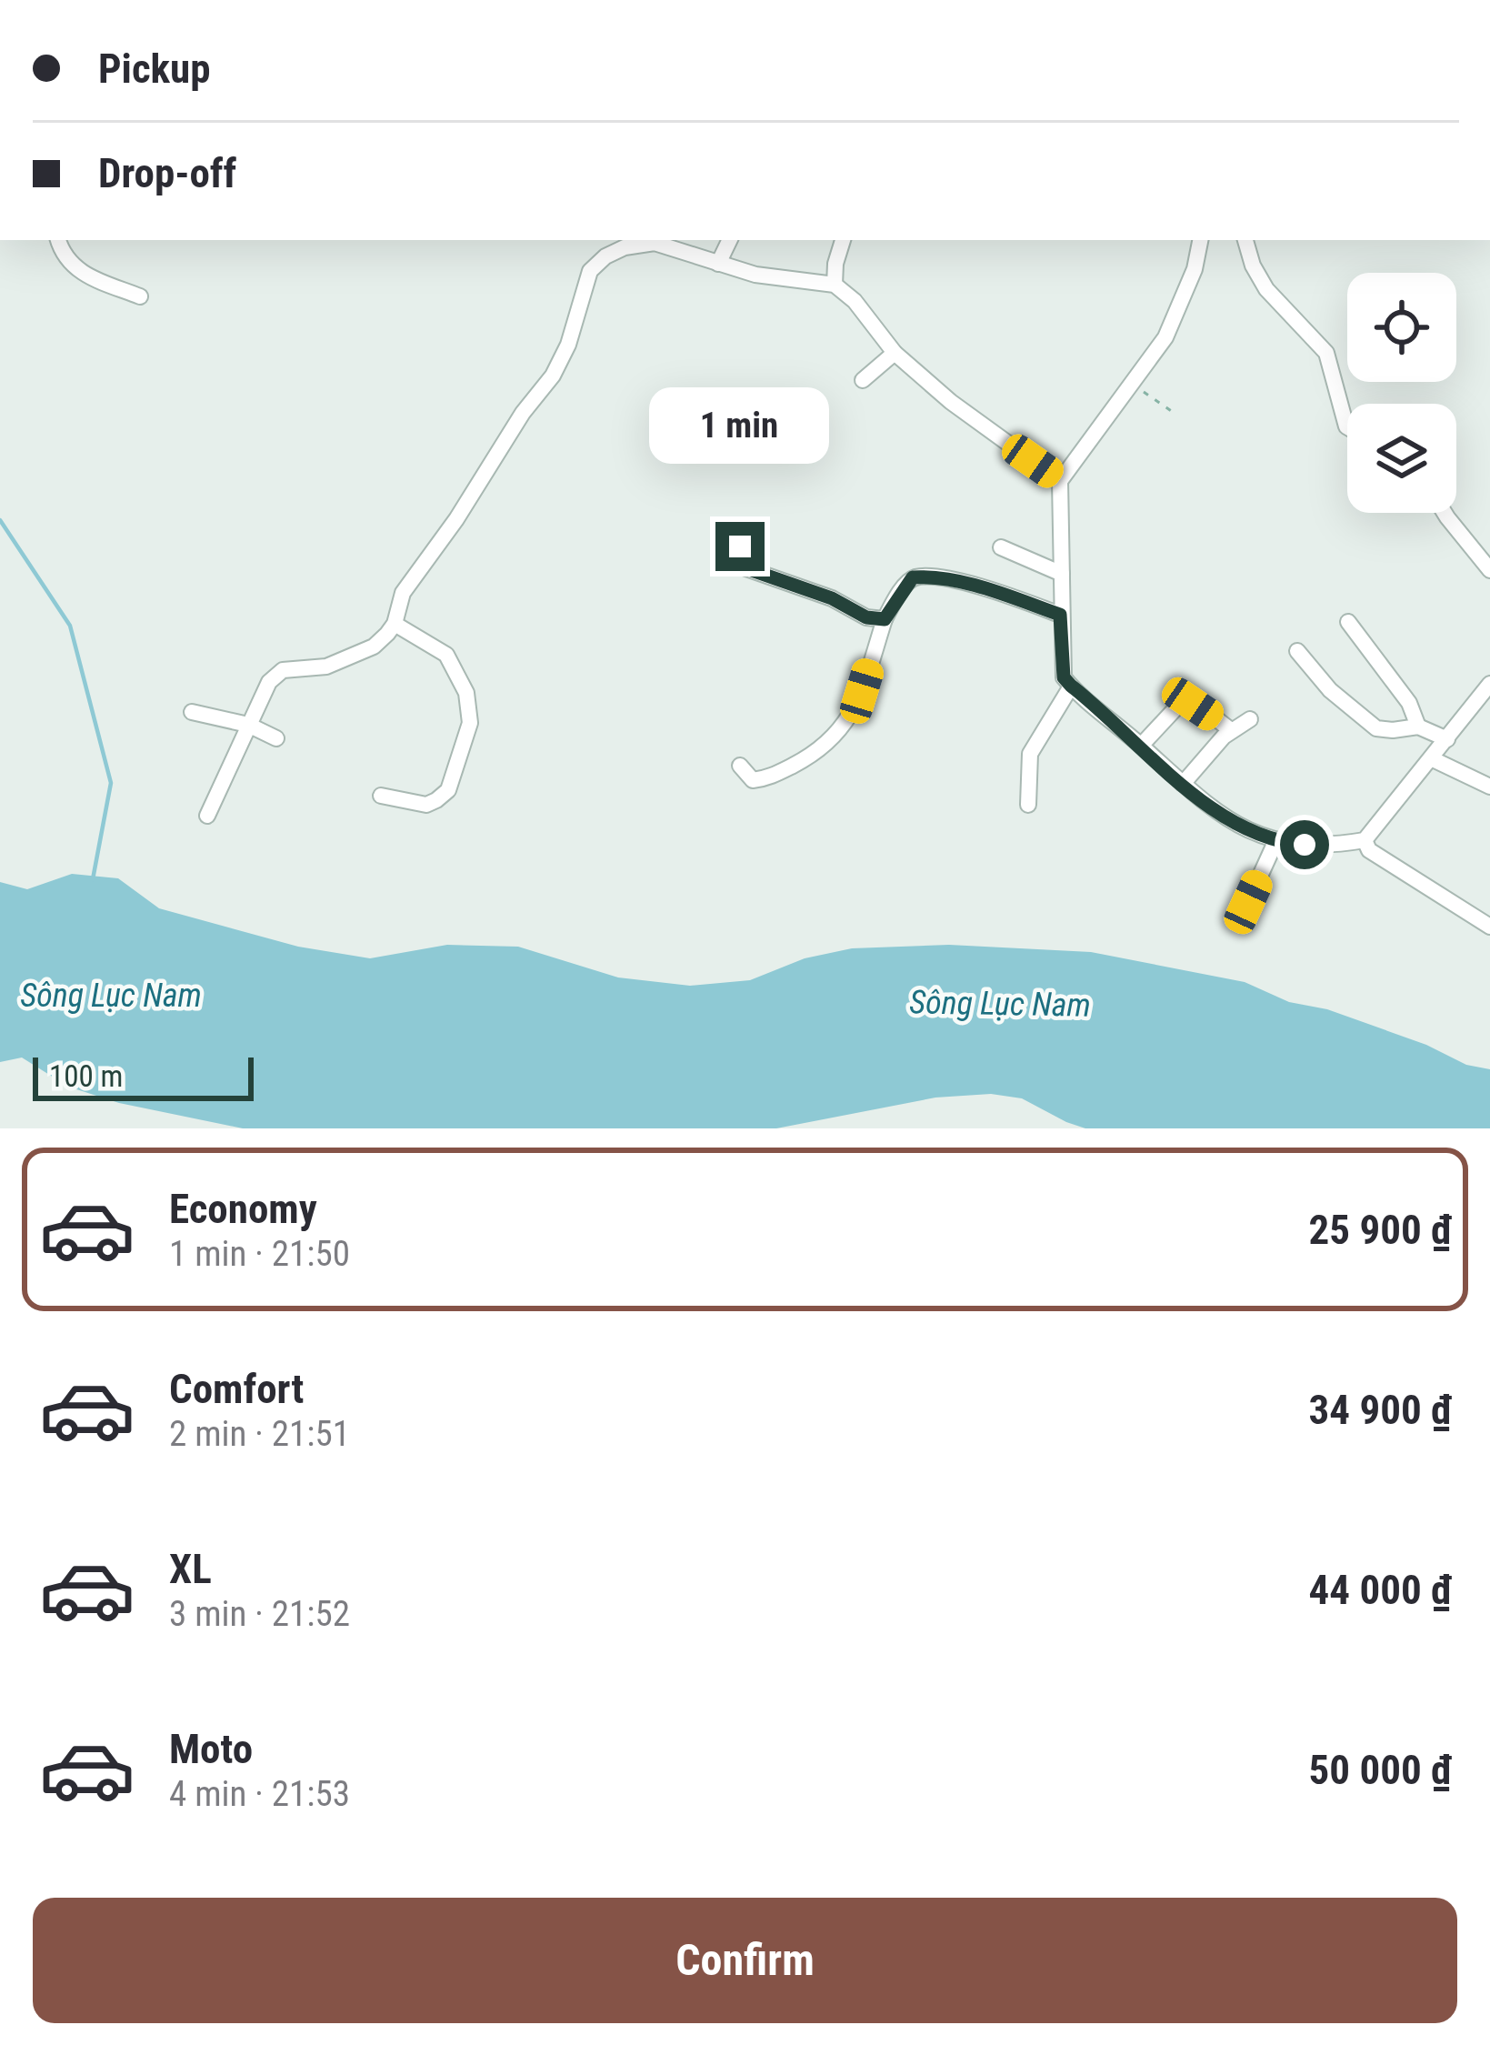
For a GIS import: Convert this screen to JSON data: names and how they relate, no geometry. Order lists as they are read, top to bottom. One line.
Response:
{"water":["Sông Lục Nam"],"scale_bar":"100 m","page":{"banner":["Pickup","Drop-off"],"bubble":"1 min","scale":"100 m","list":[{"name":"Economy","note":"1 min · 21:50","value":"25 900 ₫"},{"name":"Comfort","note":"2 min · 21:51","value":"34 900 ₫"},{"name":"XL","note":"3 min · 21:52","value":"44 000 ₫"},{"name":"Moto","note":"4 min · 21:53","value":"50 000 ₫"}],"buttons":"Confirm"}}
